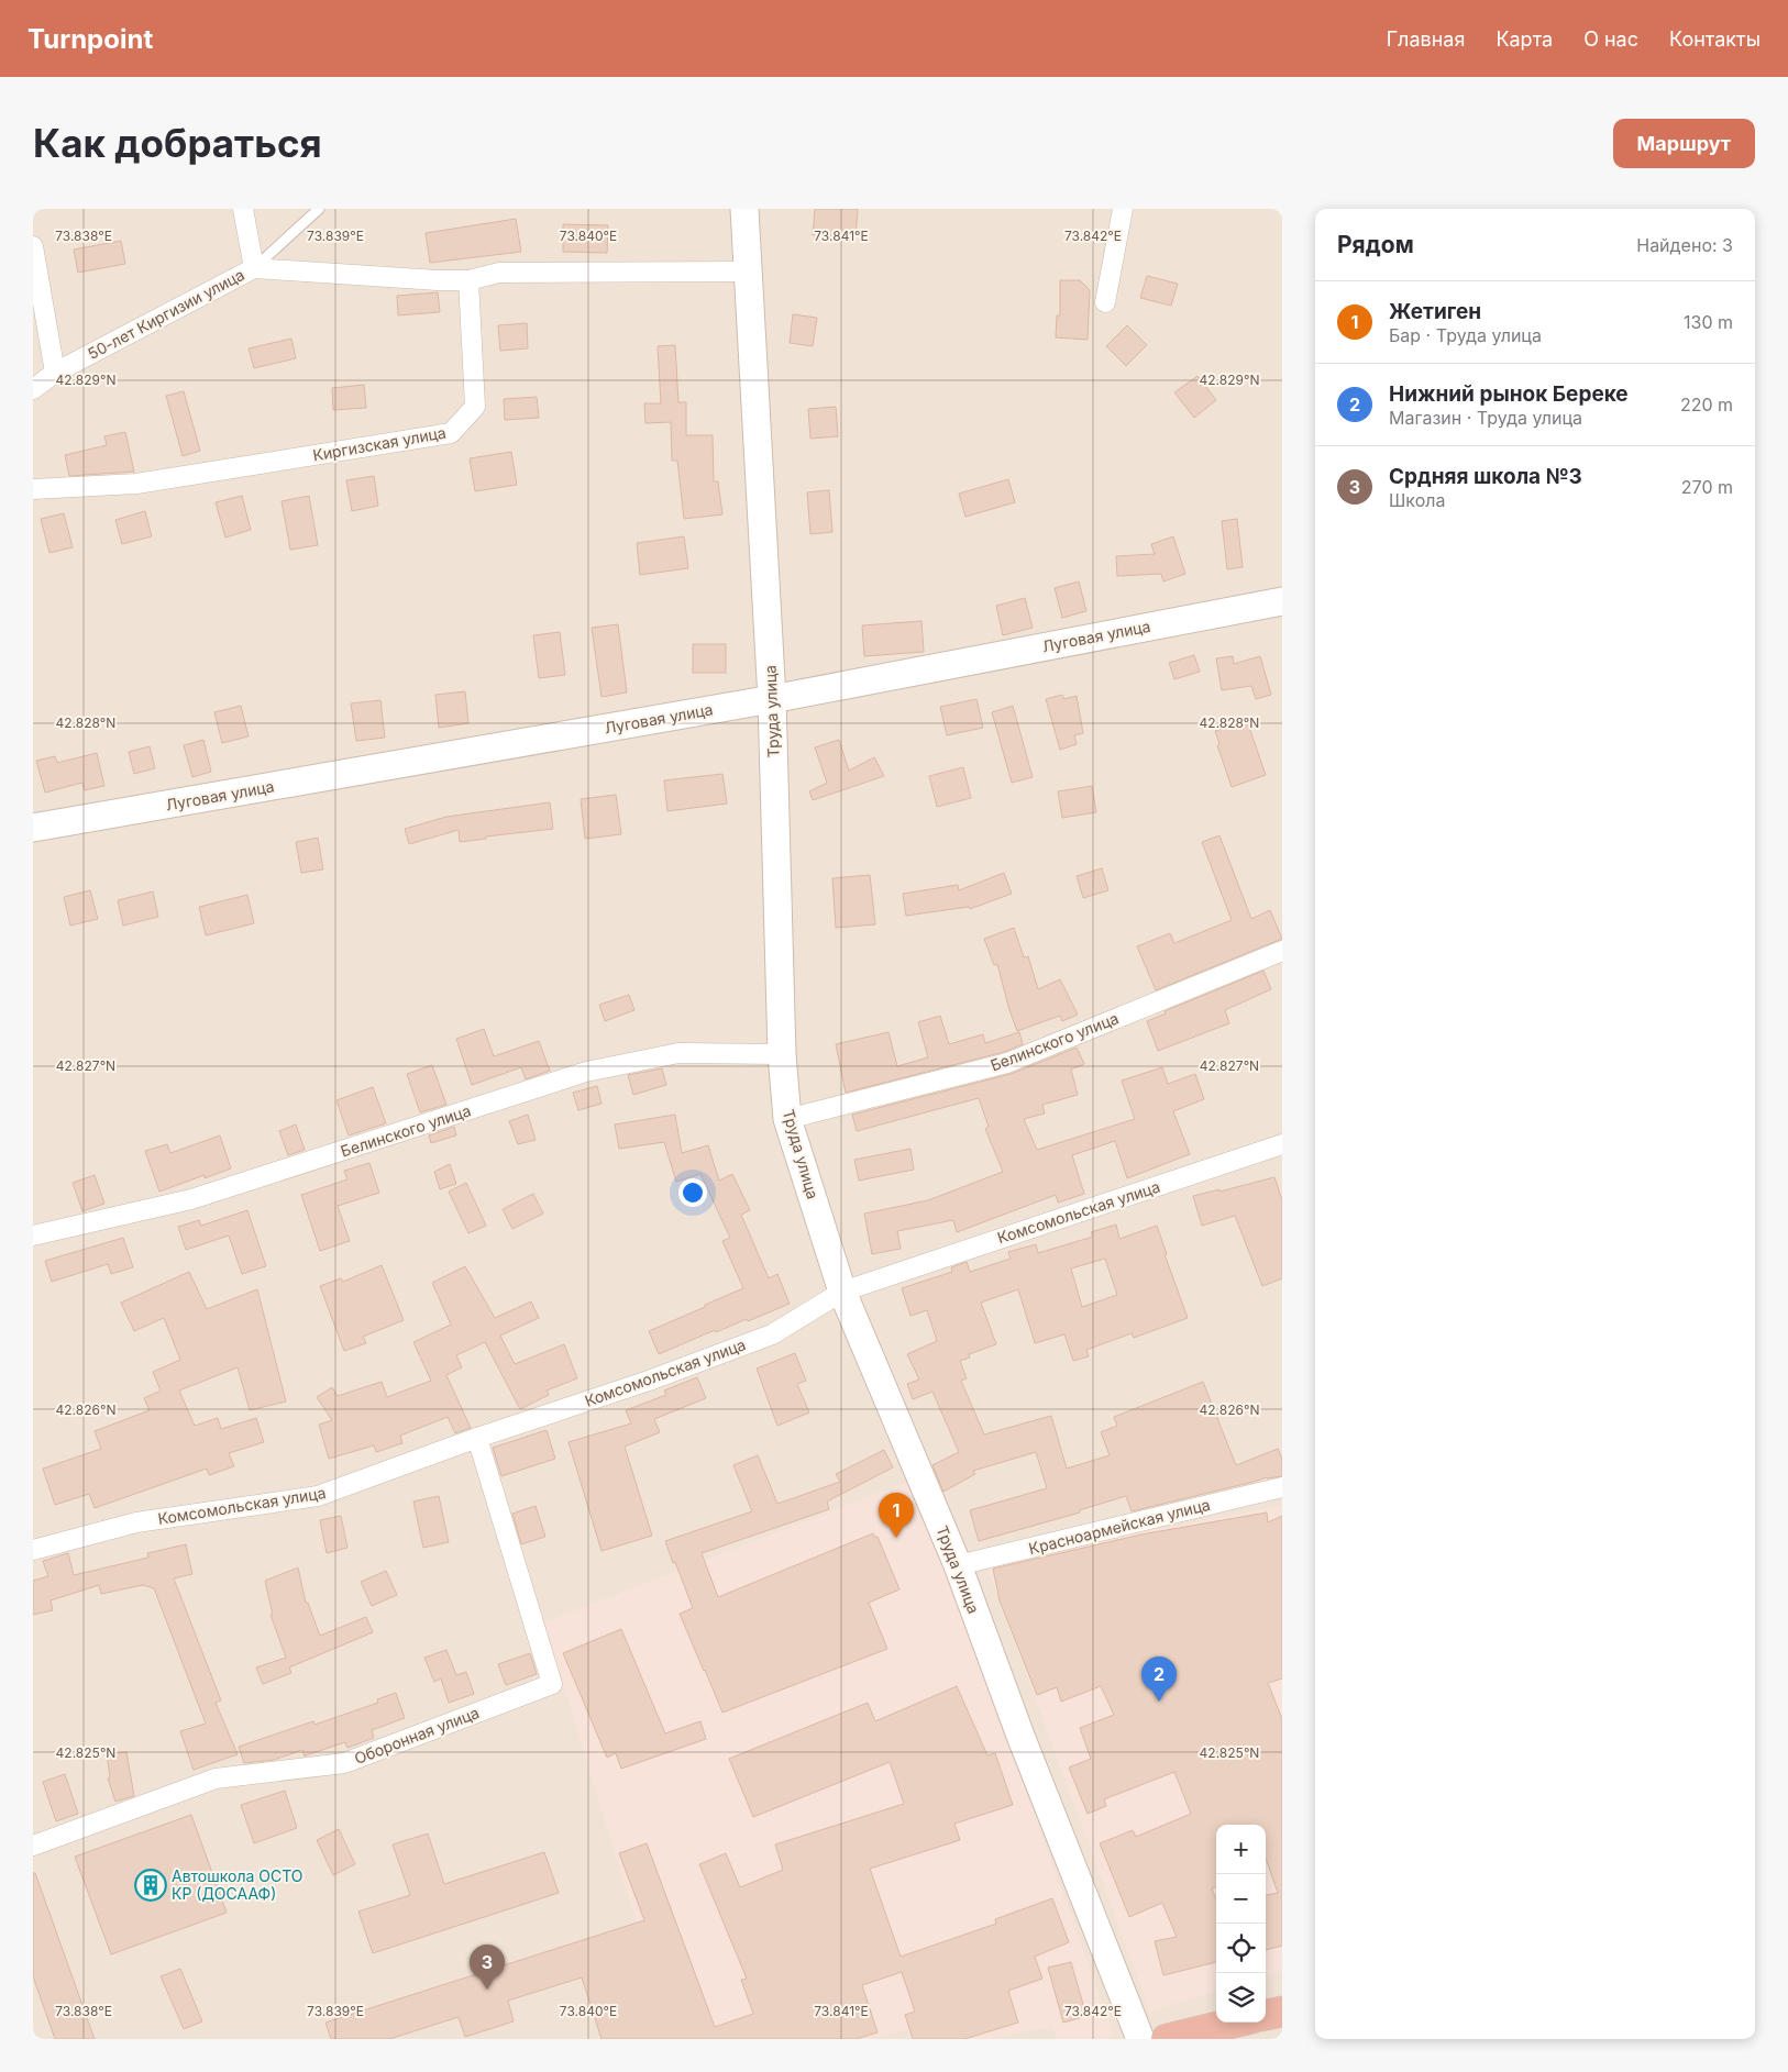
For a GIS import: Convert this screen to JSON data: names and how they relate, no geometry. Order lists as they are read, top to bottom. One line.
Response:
{"streets":{"street":["50-лет Киргизии улица","Киргизская улица","Луговая улица","Труда улица","Белинского улица","Комсомольская улица","Красноармейская улица","Оборонная улица"]},"crossings":[["Луговая улица","Труда улица"],["Труда улица","Белинского улица"],["Труда улица","Комсомольская улица"],["Труда улица","Красноармейская улица"],["Комсомольская улица","Оборонная улица"]],"places":{"building":["Автошкола ОСТО КР (ДОСААФ)"]},"page":{"header":"Turnpoint","nav":["Главная","Карта","О нас","Контакты"],"buttons":"Маршрут","title":"Как добраться","heading":["Рядом","Найдено: 3"],"list":[{"mark":"1","name":"Жетиген","note":"Бар · Труда улица","value":"130 m"},{"mark":"2","name":"Нижний рынок Береке","note":"Магазин · Труда улица","value":"220 m"},{"mark":"3","name":"Срдняя школа №3","note":"Школа","value":"270 m"}],"pins":["1","2","3"],"map_buttons":["+","−"]},"coordinates":["73.838°E","73.839°E","73.840°E","73.841°E","73.842°E","42.829°N","42.828°N","42.827°N","42.826°N","42.825°N"]}
